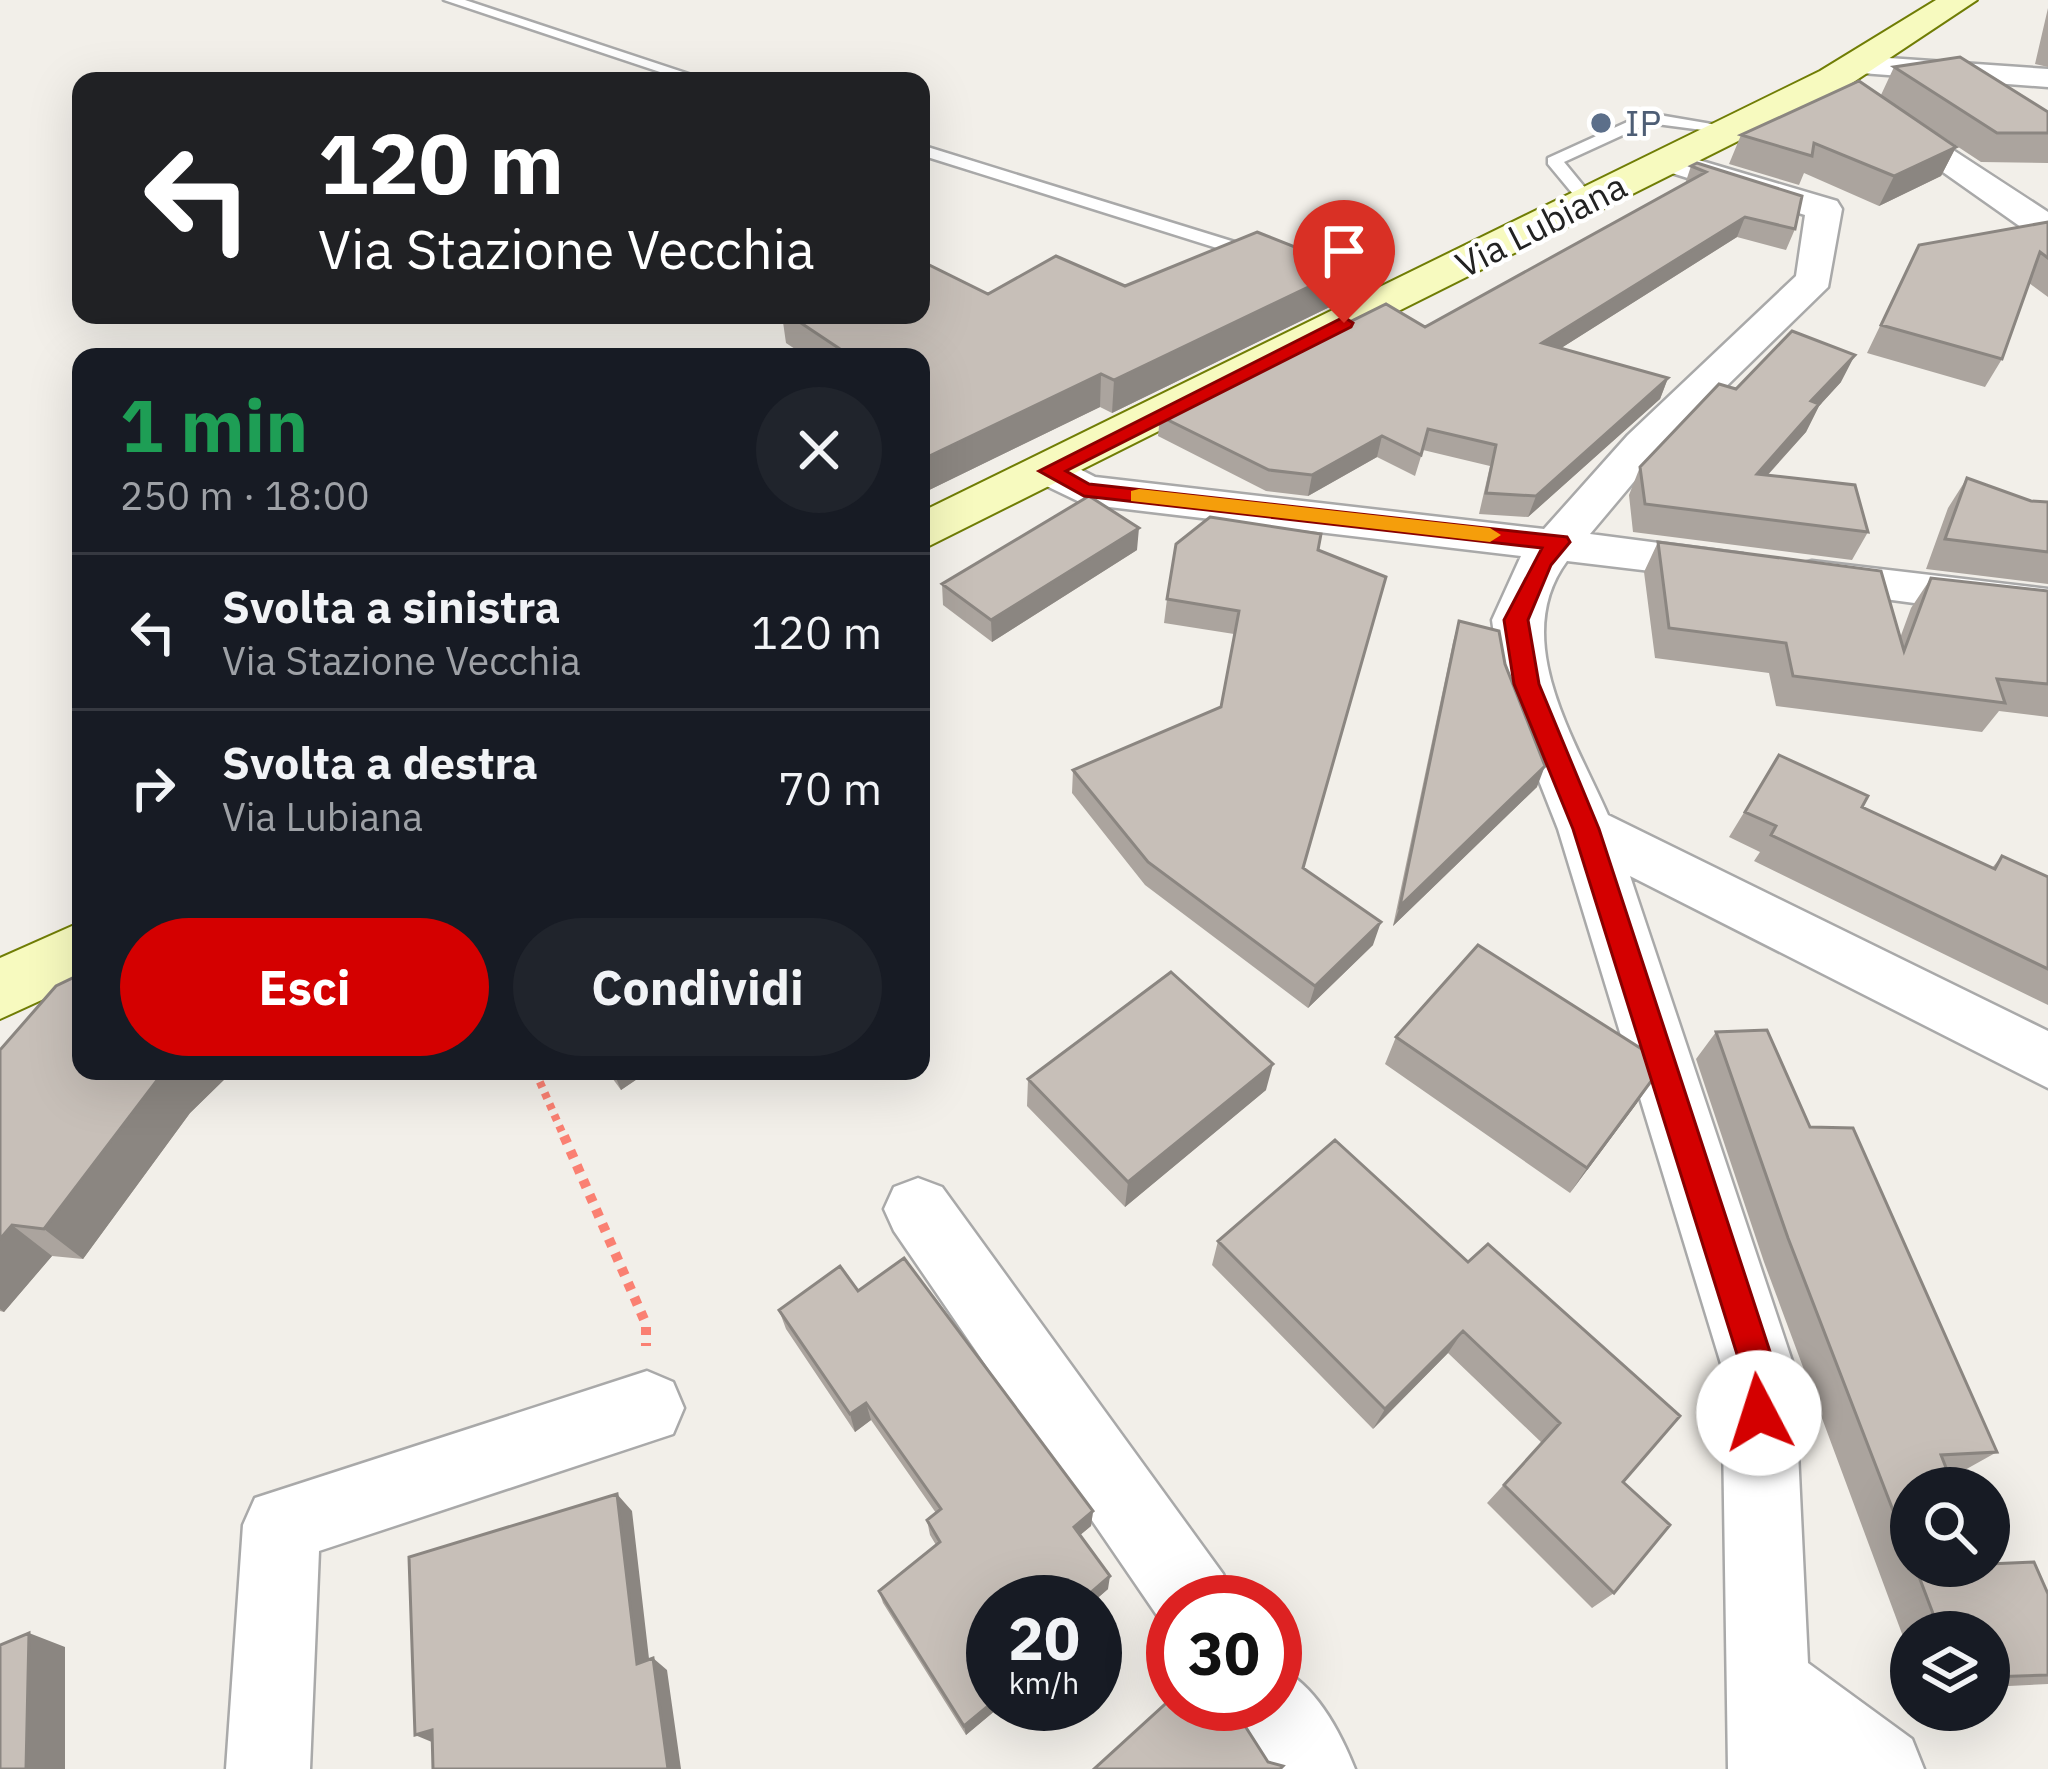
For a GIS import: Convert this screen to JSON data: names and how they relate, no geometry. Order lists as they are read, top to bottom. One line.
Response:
{"streets":{"street":["Via Lubiana"]},"places":["IP"],"page":{"turn":["120 m","Via Stazione Vecchia"],"heading":["1 min","250 m · 18:00"],"list":[{"name":"Svolta a sinistra","note":"Via Stazione Vecchia","value":"120 m"},{"name":"Svolta a destra","note":"Via Lubiana","value":"70 m"}],"buttons":["Esci","Condividi"],"speed":"20 km/h","limit":"30"}}
